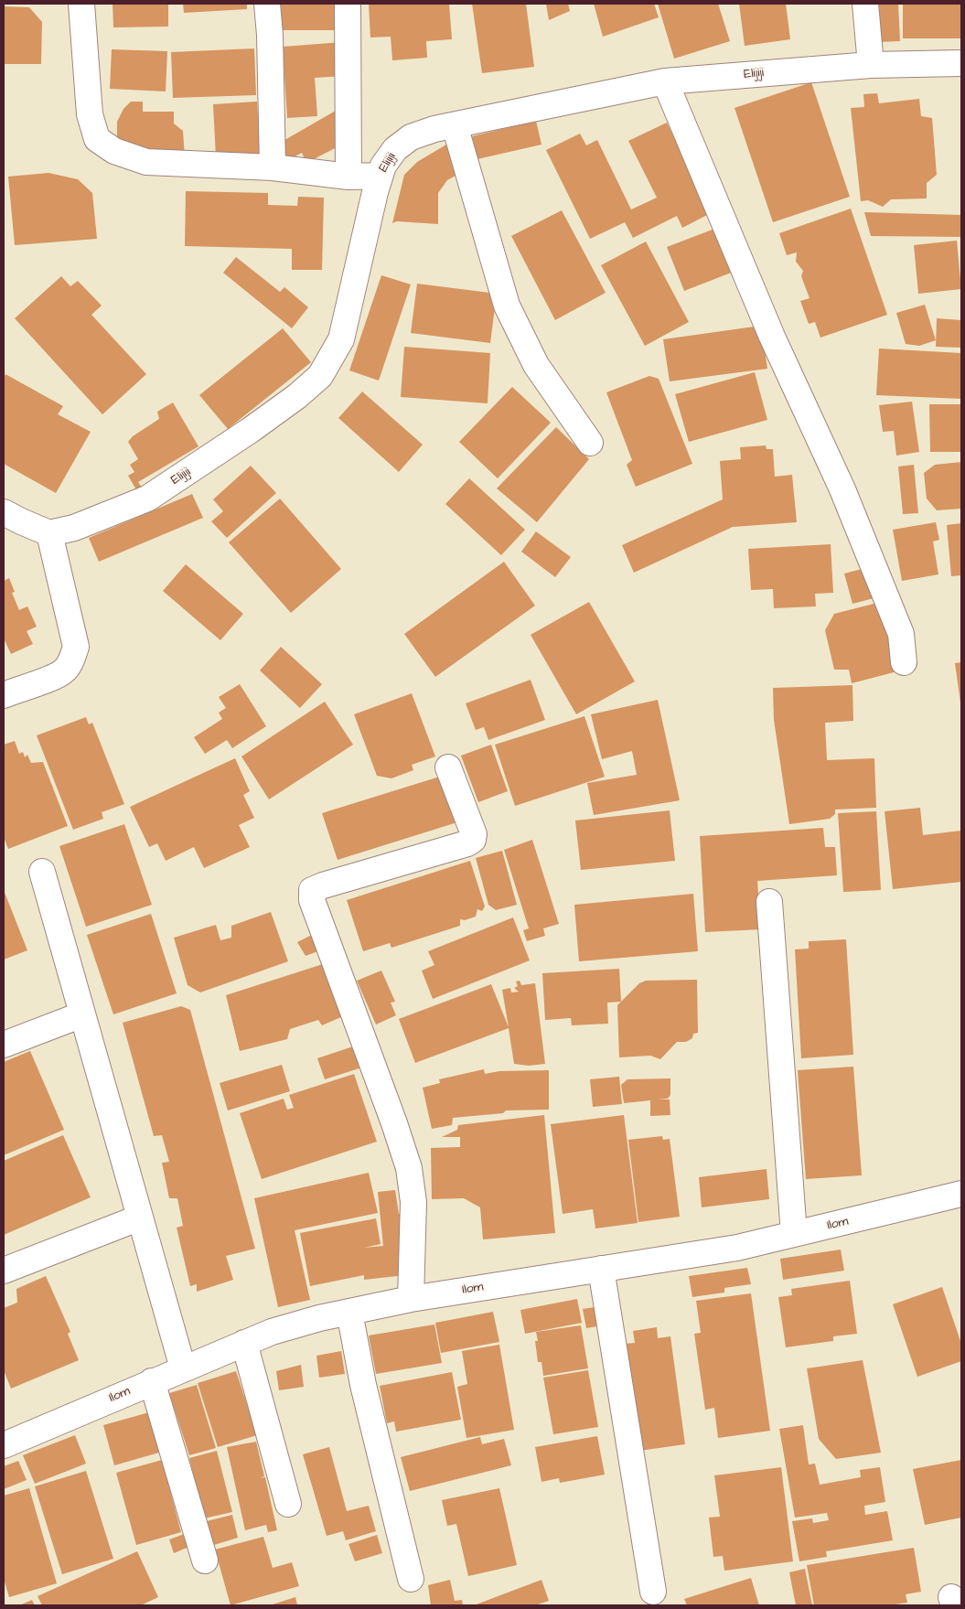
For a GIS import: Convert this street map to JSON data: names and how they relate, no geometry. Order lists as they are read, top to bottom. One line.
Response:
{"streets":{"street":["Elijiji","Ilom"]}}
